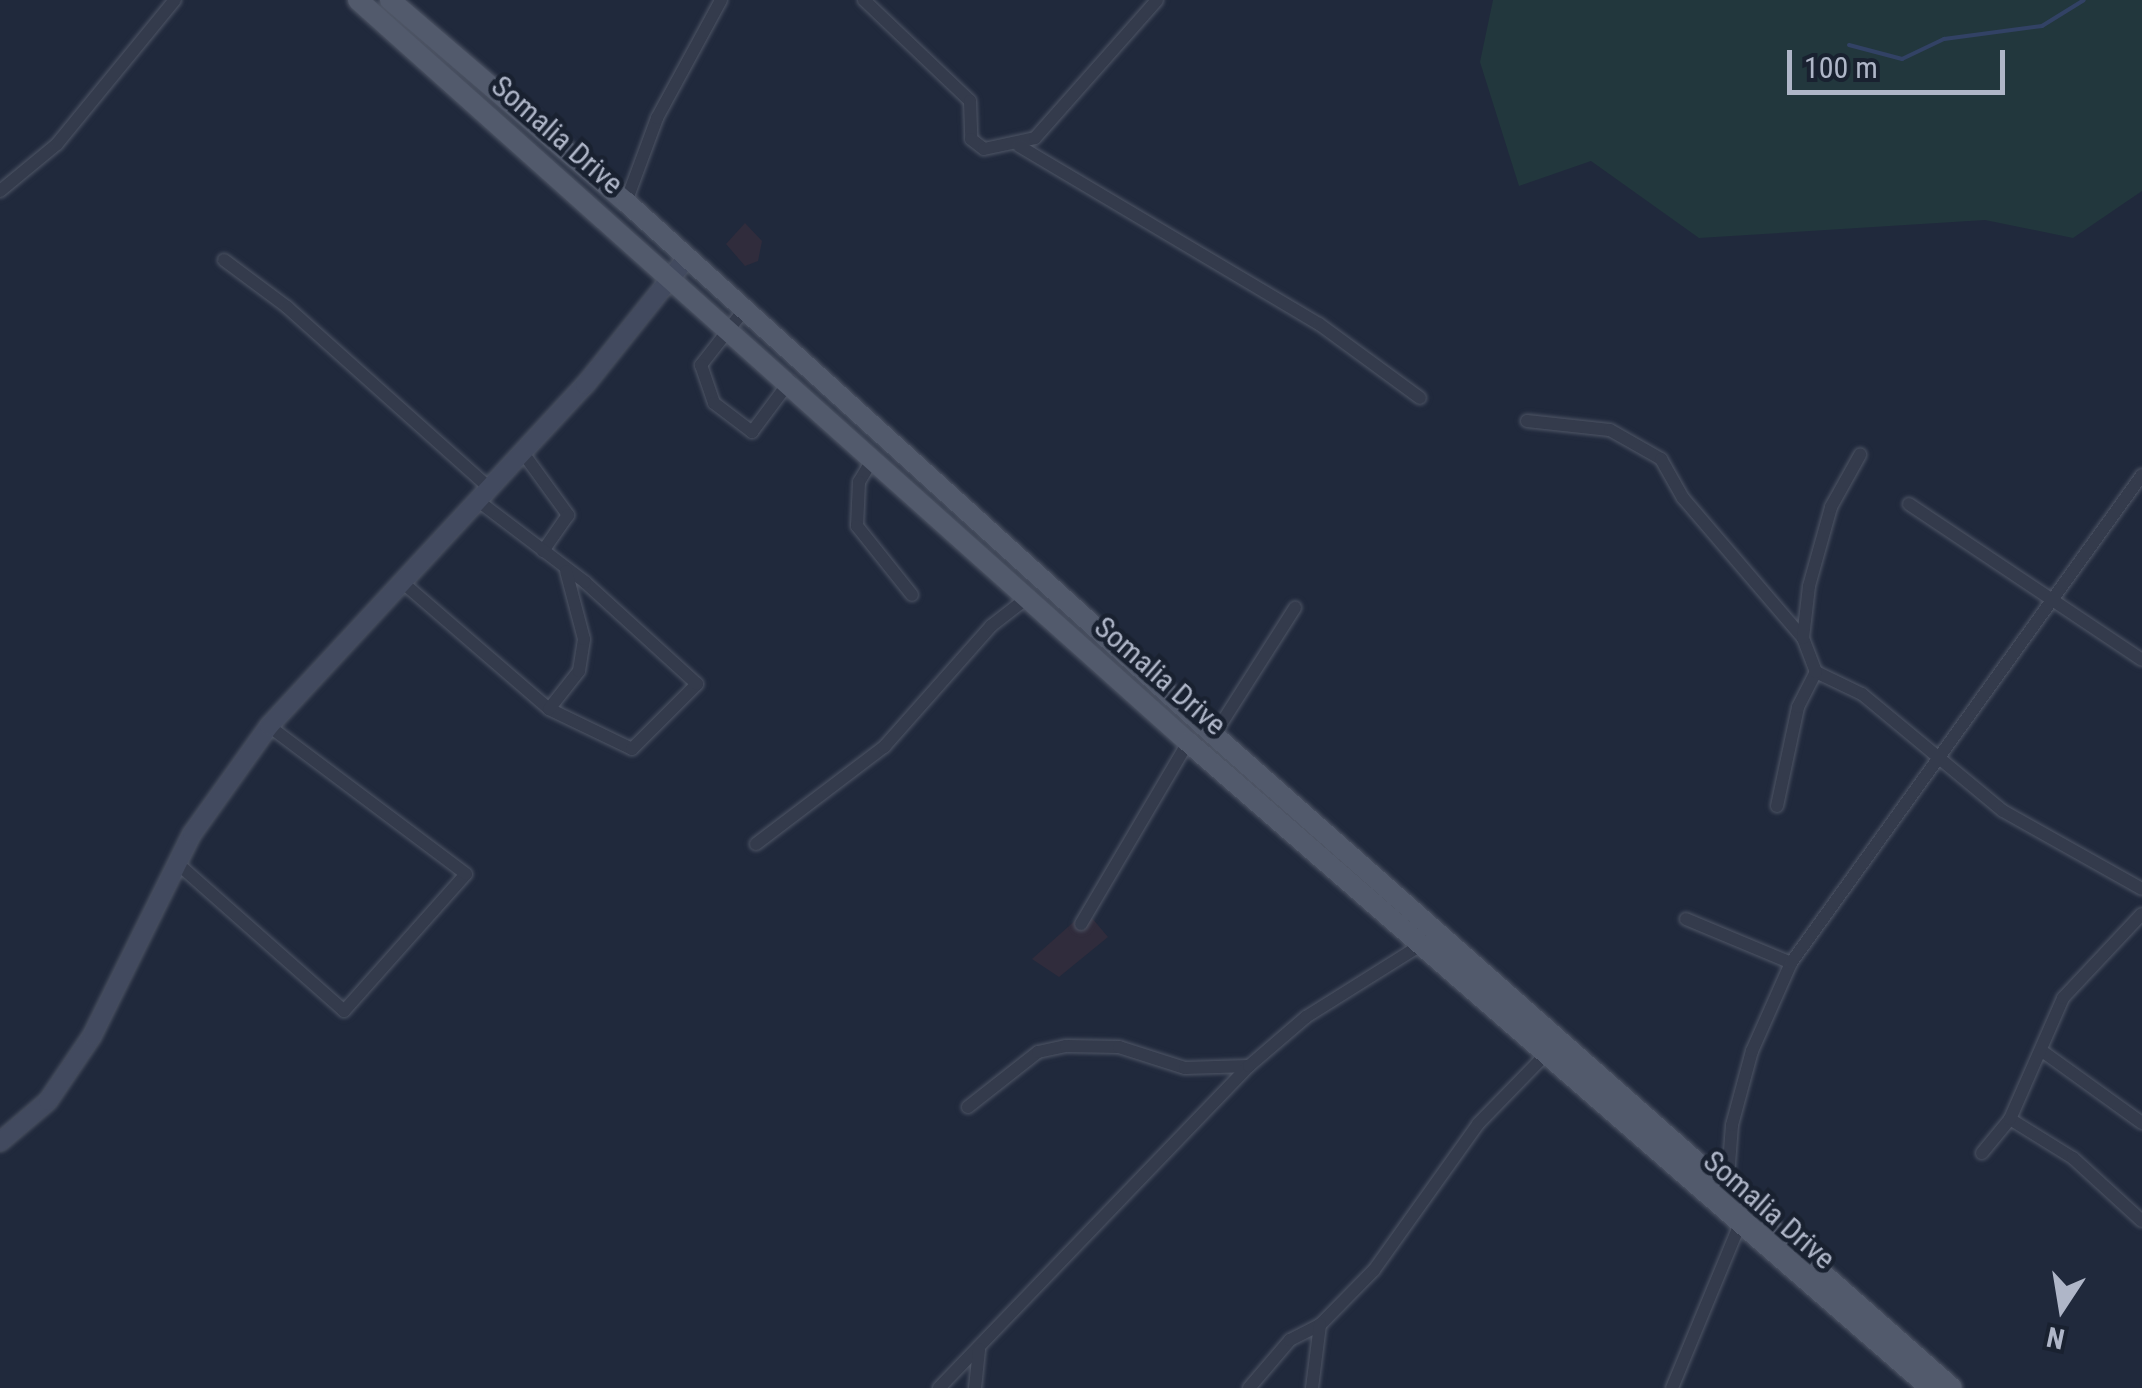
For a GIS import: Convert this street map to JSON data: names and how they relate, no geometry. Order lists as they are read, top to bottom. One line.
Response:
{"streets":{"main road":["Somalia Drive"]},"scale_bar":"100 m","north":"bottom"}
